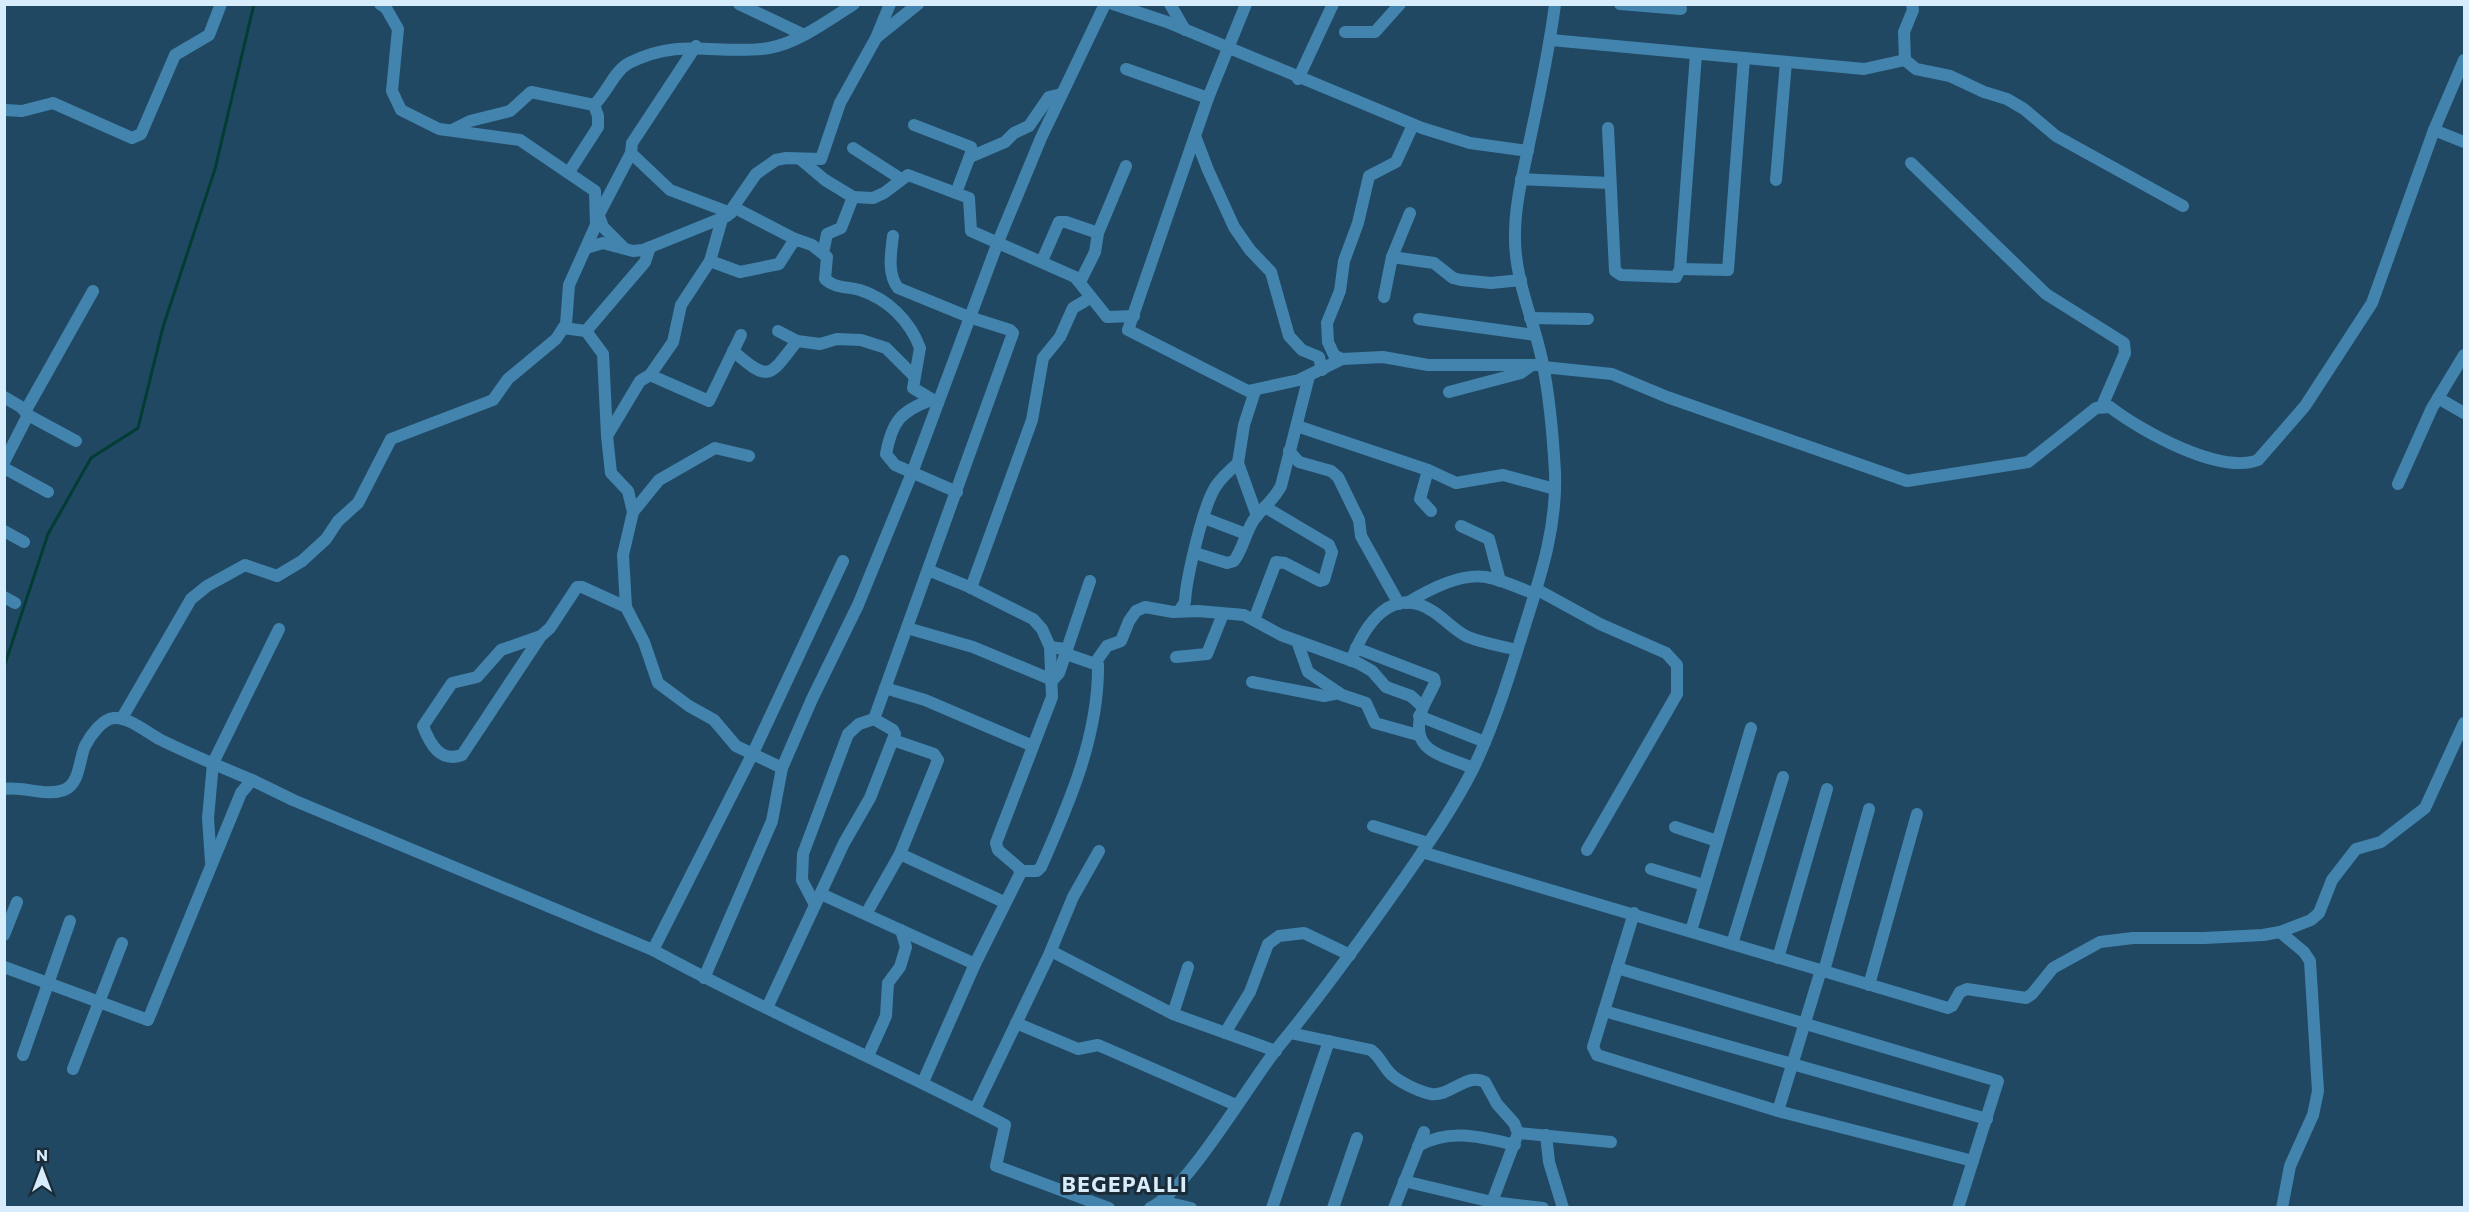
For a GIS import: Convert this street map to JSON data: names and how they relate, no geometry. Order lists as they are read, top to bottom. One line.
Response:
{"districts":["BEGEPALLI"],"north":"top"}
